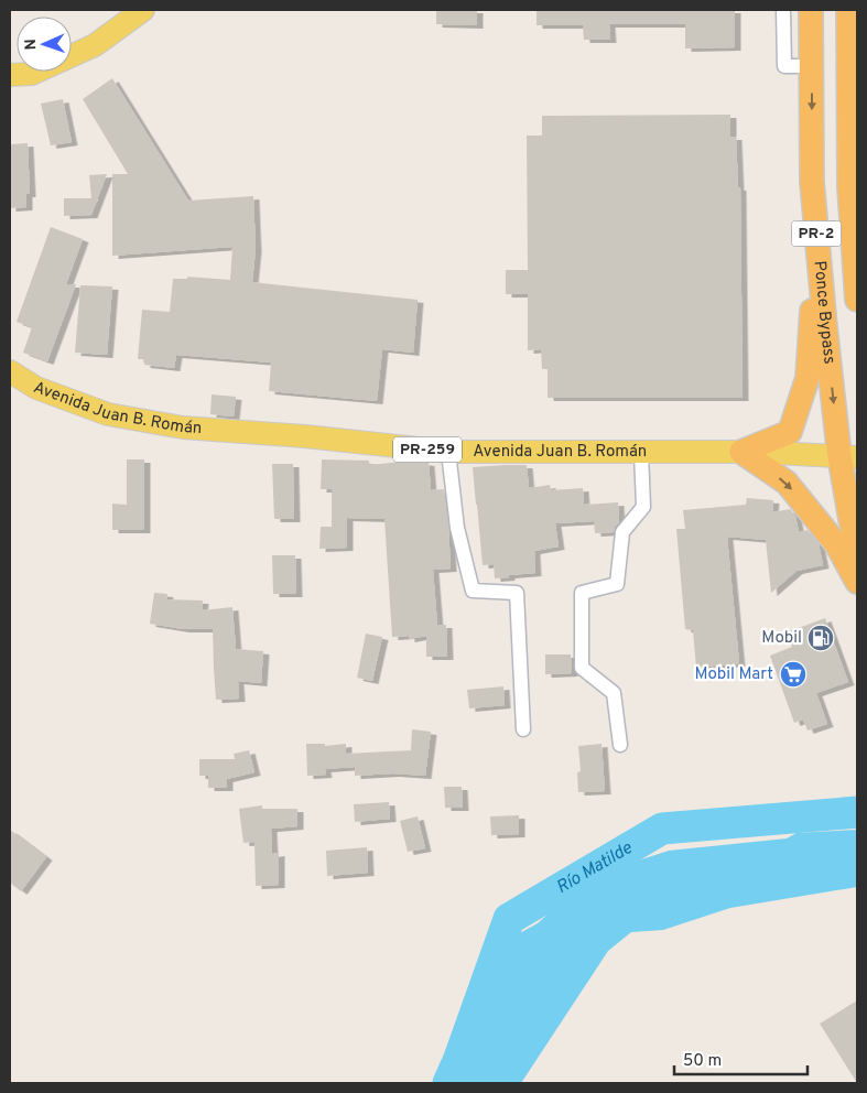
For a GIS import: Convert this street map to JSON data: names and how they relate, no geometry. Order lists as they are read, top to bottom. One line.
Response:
{"streets":{"highway":["PR-2","Ponce Bypass"],"main road":["Avenida Juan B. Román","PR-259"]},"crossings":[["Ponce Bypass","Avenida Juan B. Román"]],"water":["Río Matilde"],"places":{"fuel station":["Mobil"],"supermarket":["Mobil Mart"]},"scale_bar":"50 m","north":"left"}
